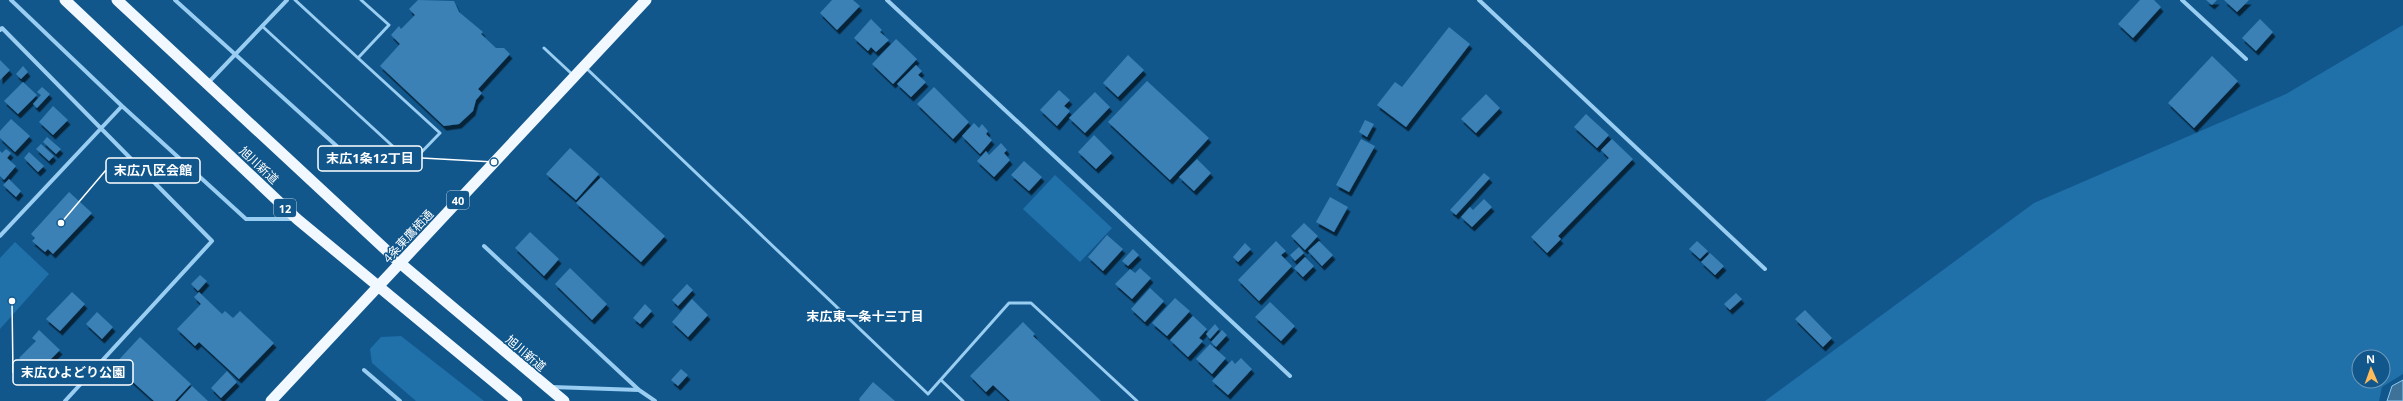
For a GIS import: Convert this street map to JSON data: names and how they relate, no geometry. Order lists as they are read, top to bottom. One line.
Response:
{"streets":{"highway":["旭川新道","40","12","4条東鷹栖通"]},"crossings":[["旭川新道","4条東鷹栖通"]],"districts":["末広東一条十三丁目"],"places":["末広1条12丁目","末広八区会館","末広ひよどり公園"],"north":"top"}
